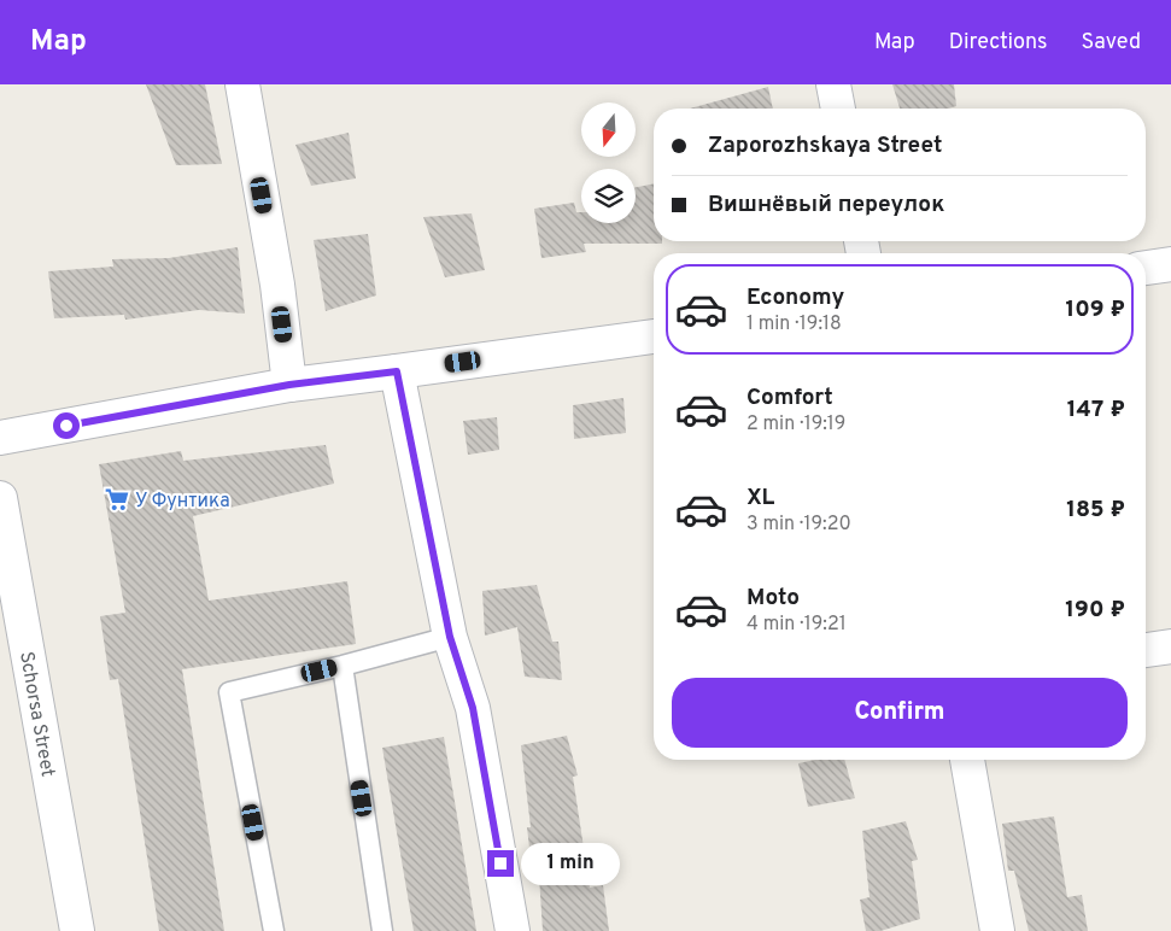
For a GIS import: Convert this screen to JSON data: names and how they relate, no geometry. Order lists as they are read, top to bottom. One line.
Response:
{"streets":{"street":["Schorsa Street"]},"places":{"supermarket":["У Фунтика"]},"north":"bottom","page":{"header":"Map","nav":["Map","Directions","Saved"],"banner":["Zaporozhskaya Street","Вишнёвый переулок"],"list":[{"name":"Economy","note":"1 min · 19:18","value":"109 ₽"},{"name":"Comfort","note":"2 min · 19:19","value":"147 ₽"},{"name":"XL","note":"3 min · 19:20","value":"185 ₽"},{"name":"Moto","note":"4 min · 19:21","value":"190 ₽"}],"buttons":"Confirm","bubble":"1 min"}}
